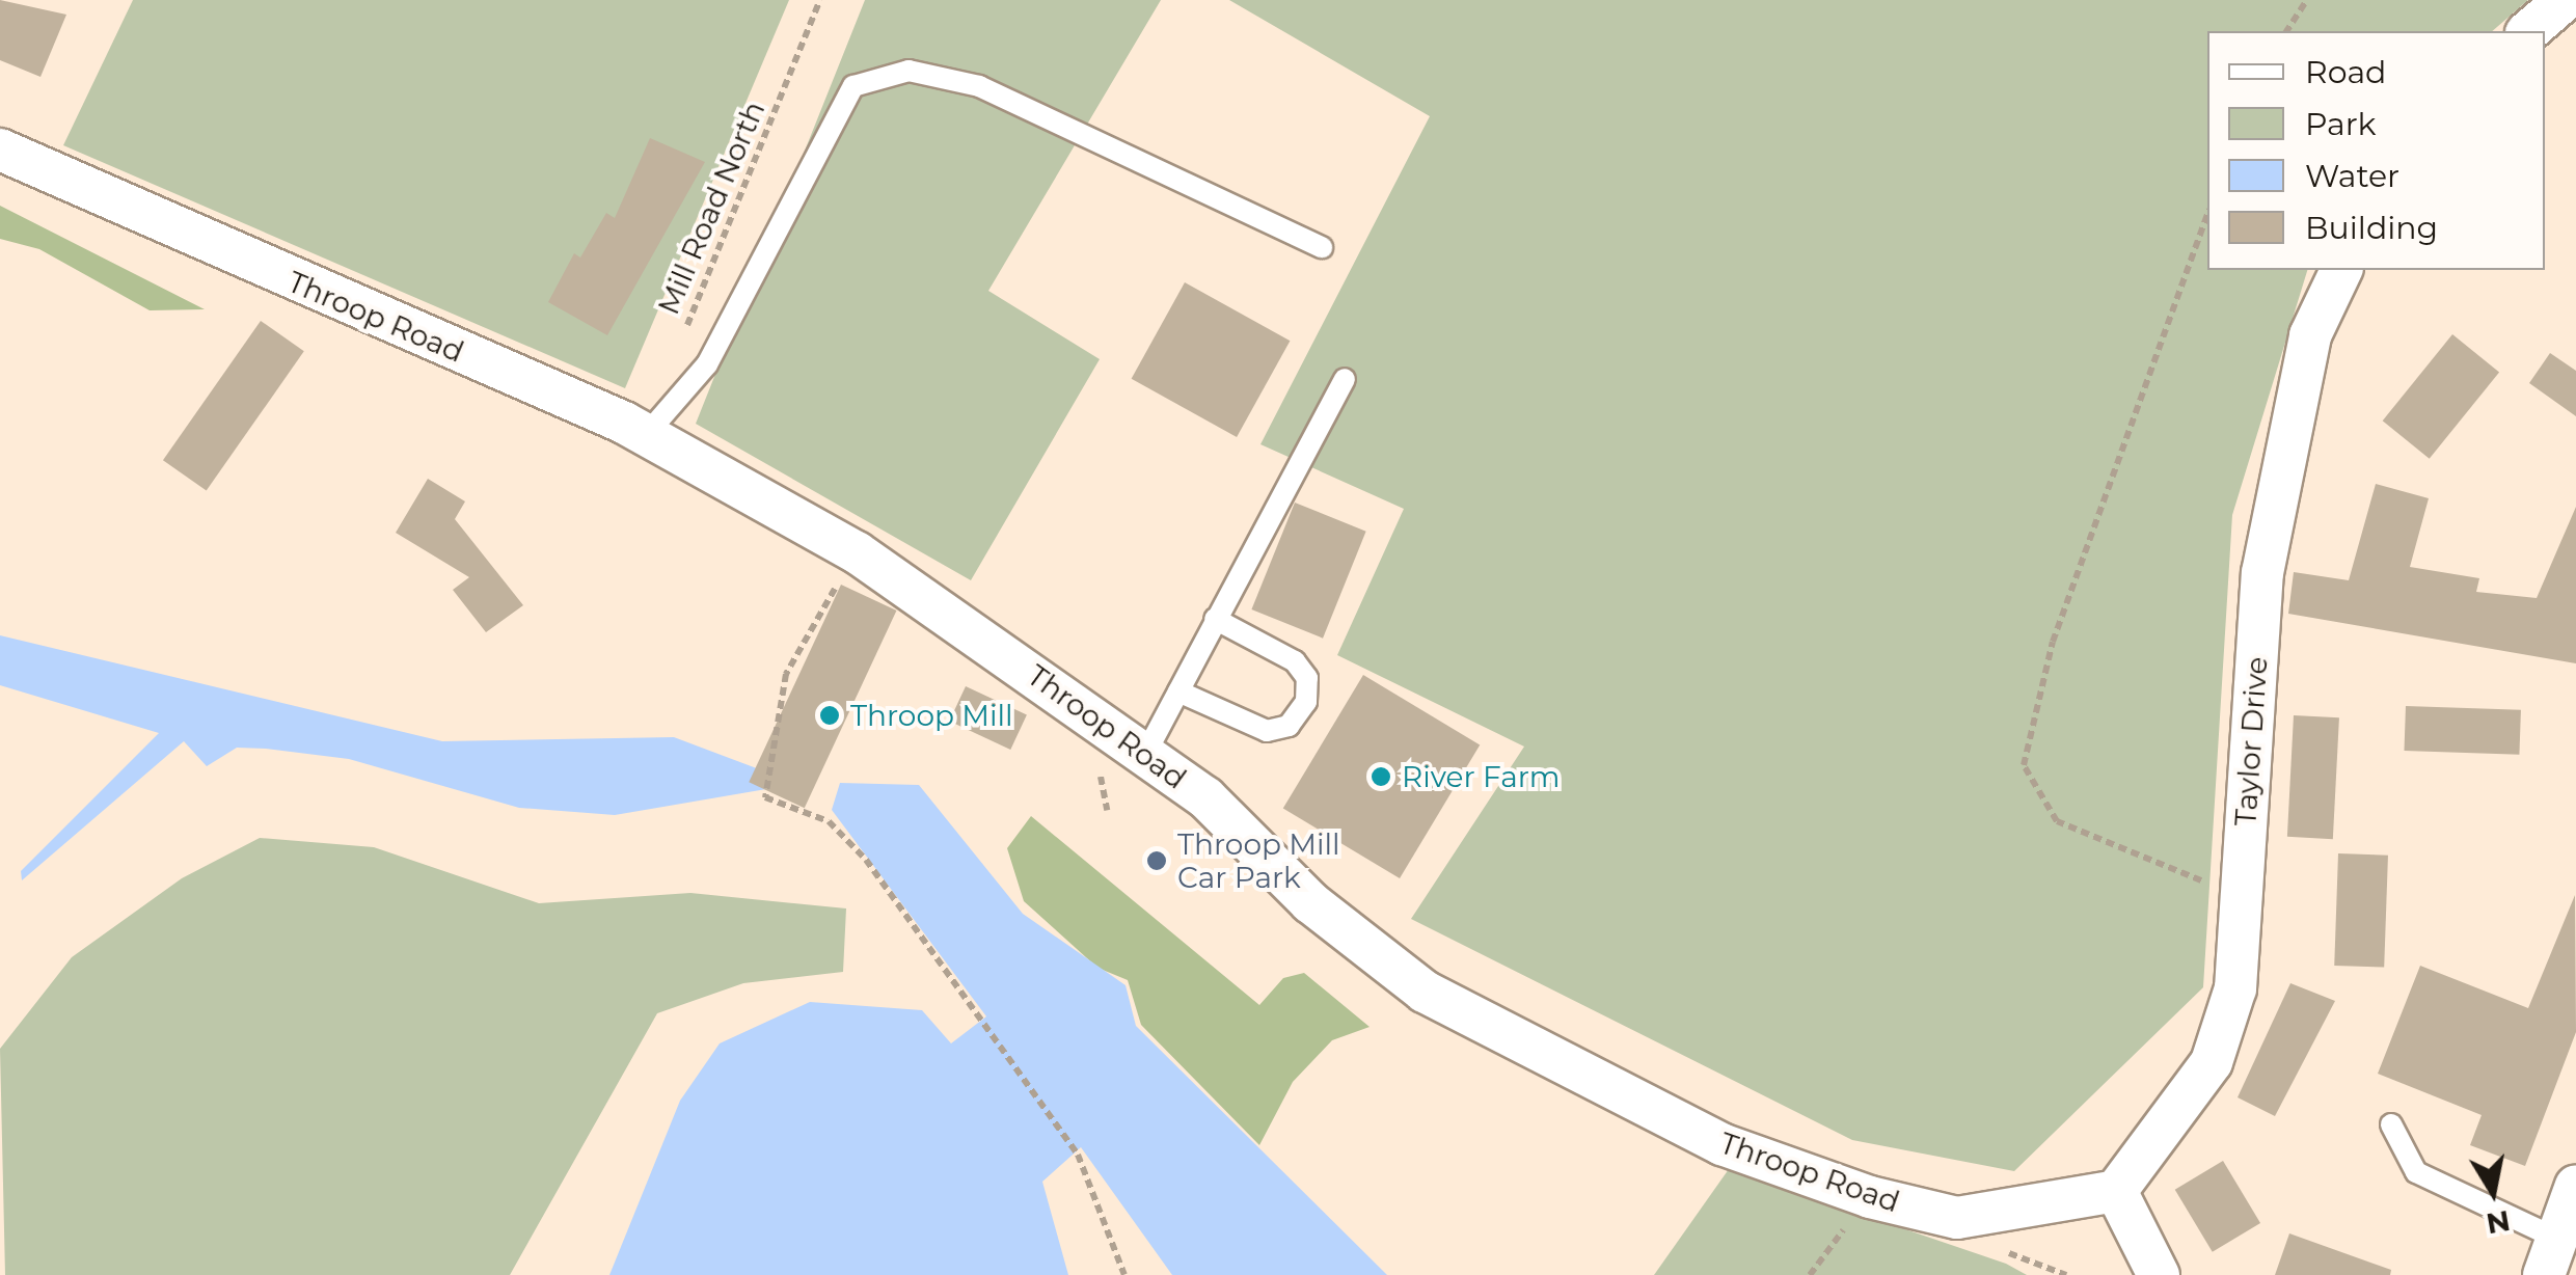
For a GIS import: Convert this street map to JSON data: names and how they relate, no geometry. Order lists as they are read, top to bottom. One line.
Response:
{"streets":{"street":["Throop Road","Taylor Drive"],"path":["Mill Road North"]},"crossings":[["Throop Road","Taylor Drive"]],"places":["Throop Mill","River Farm","Throop Mill Car Park"],"legend":["Road","Park","Water","Building"],"north":"bottom"}
